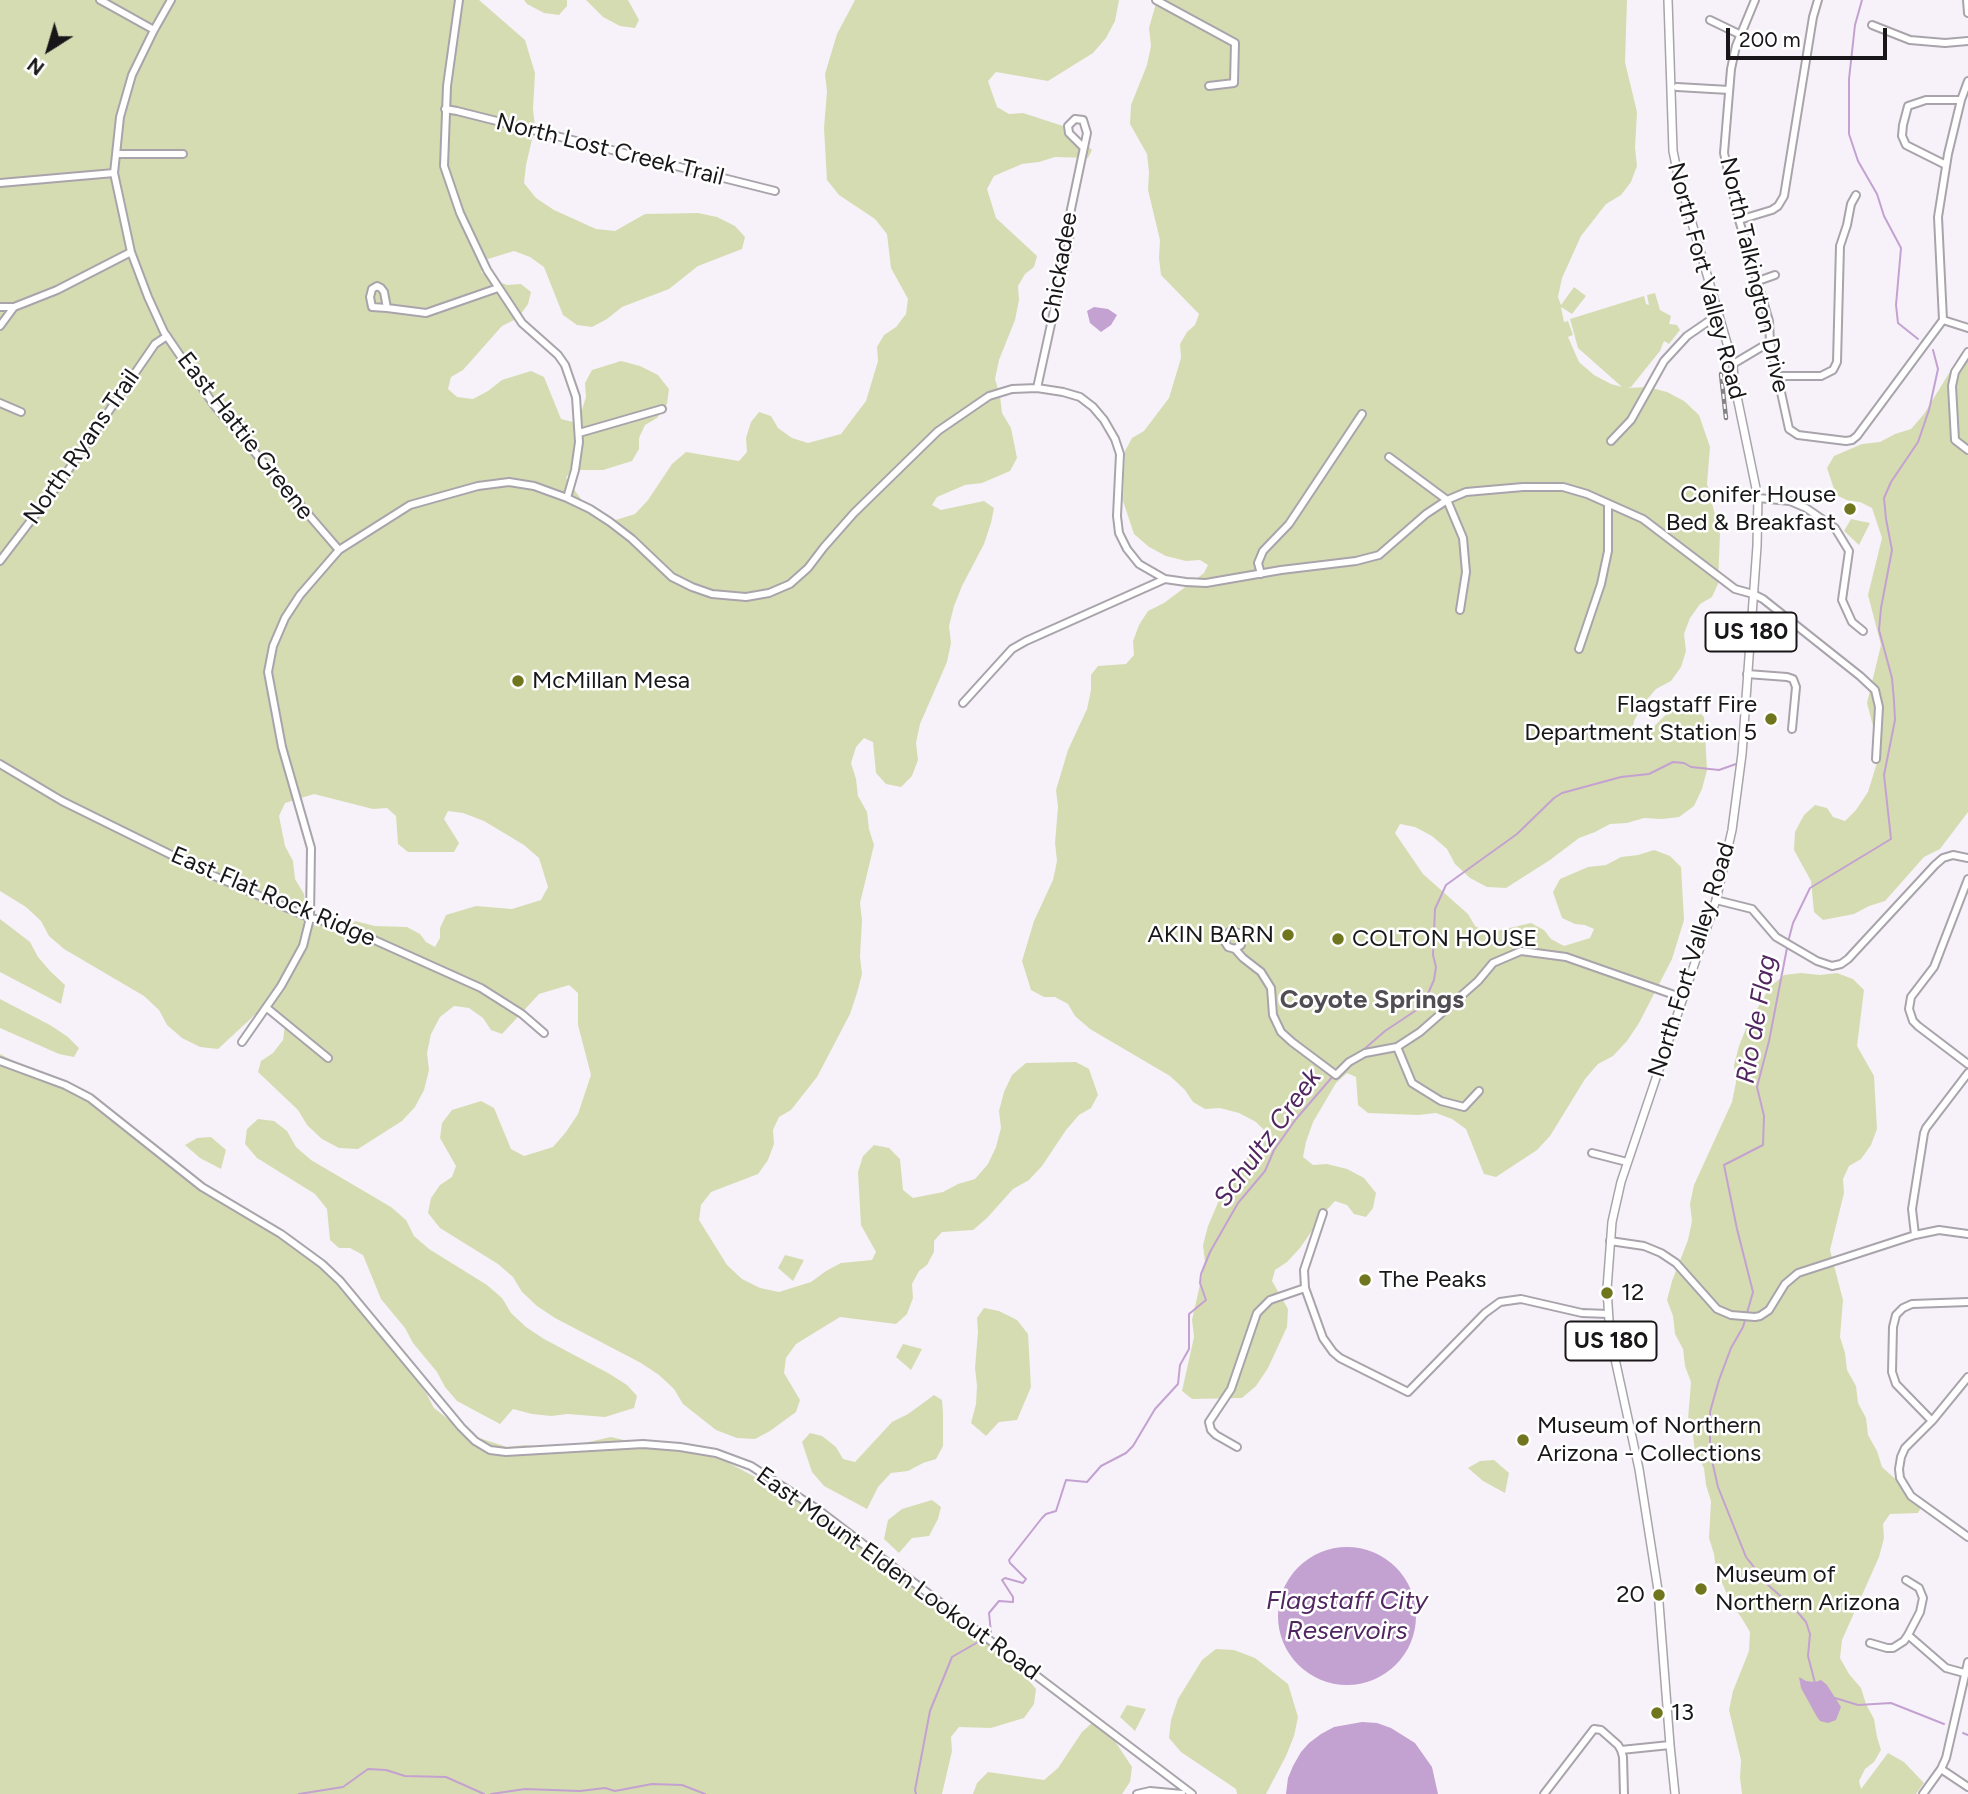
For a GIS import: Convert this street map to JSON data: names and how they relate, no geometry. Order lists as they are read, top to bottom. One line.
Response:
{"streets":{"main road":["North Fort Valley Road","US 180"],"street":["North Lost Creek Trail","Chickadee","North Talkington Drive","East Hattie Greene","North Ryans Trail","East Flat Rock Ridge","East Mount Elden Lookout Road"]},"crossings":[["East Hattie Greene","North Ryans Trail"]],"districts":["Coyote Springs"],"water":["Rio de Flag","Schultz Creek","Flagstaff City Reservoirs"],"places":["Conifer House Bed & Breakfast","McMillan Mesa","Flagstaff Fire Department Station 5","AKIN BARN","COLTON HOUSE","The Peaks","12","Museum of Northern Arizona - Collections","Museum of Northern Arizona","20","13"],"scale_bar":"200 m","north":"bottom left"}
